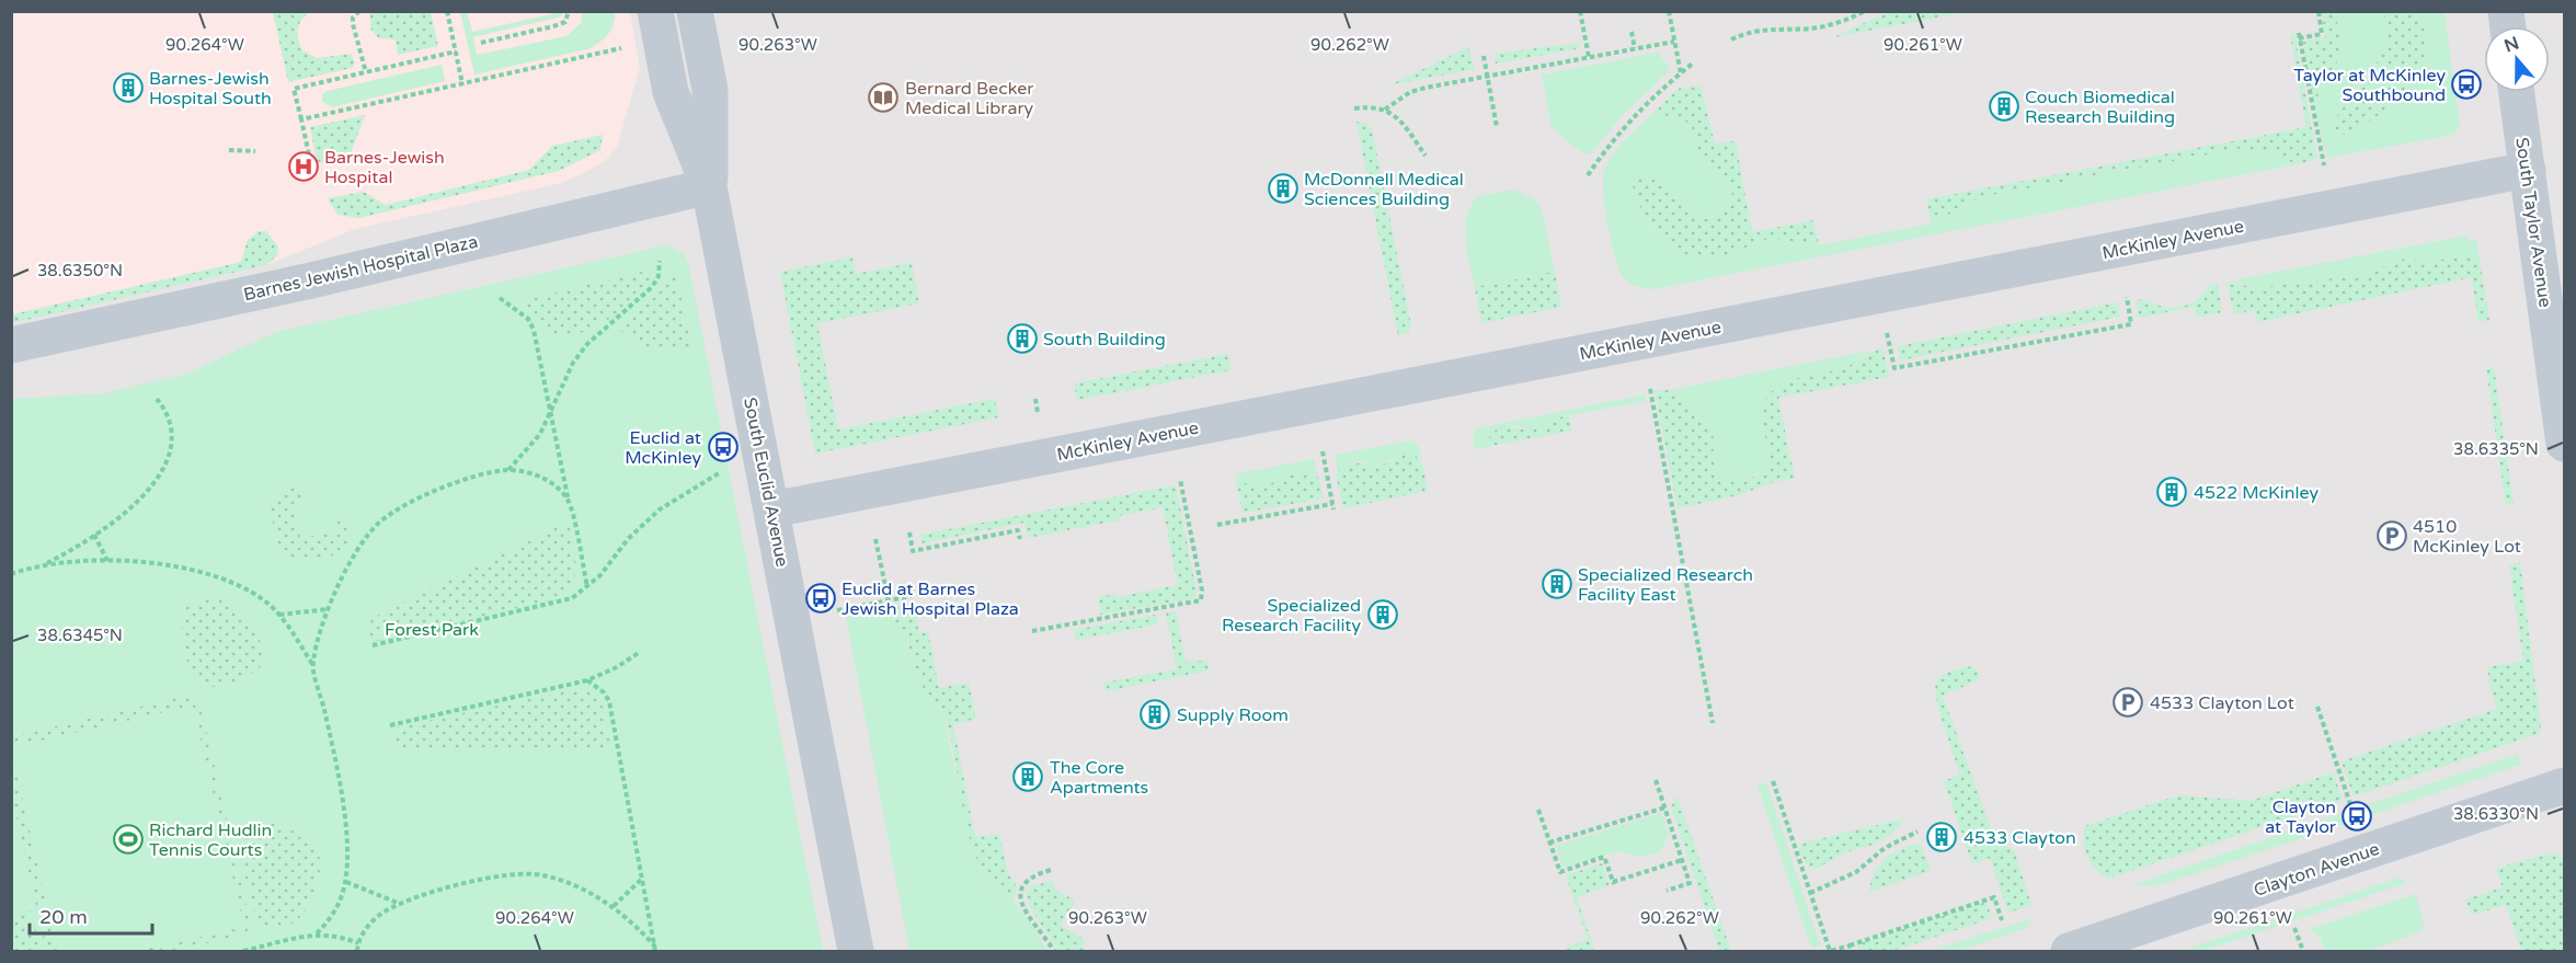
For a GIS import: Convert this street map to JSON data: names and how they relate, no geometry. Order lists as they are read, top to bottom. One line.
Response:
{"streets":{"street":["South Taylor Avenue","McKinley Avenue","Barnes Jewish Hospital Plaza","South Euclid Avenue","Clayton Avenue"]},"crossings":[["South Taylor Avenue","McKinley Avenue"],["McKinley Avenue","South Euclid Avenue"],["Barnes Jewish Hospital Plaza","South Euclid Avenue"]],"parks":["Forest Park"],"places":{"bus stop":["Taylor at McKinley Southbound","Euclid at McKinley","Euclid at Barnes Jewish Hospital Plaza","Clayton at Taylor"],"building":["Barnes-Jewish Hospital South","Couch Biomedical Research Building","McDonnell Medical Sciences Building","South Building","4522 McKinley","Specialized Research Facility East","Specialized Research Facility","Supply Room","The Core Apartments","4533 Clayton"],"library":["Bernard Becker Medical Library"],"hospital":["Barnes-Jewish Hospital"],"parking":["4510 McKinley Lot","4533 Clayton Lot"],"sports":["Richard Hudlin Tennis Courts"]},"scale_bar":"20 m","north":"top","coordinates":["90.264°W","90.263°W","90.262°W","90.261°W","38.6350°N","38.6335°N","38.6345°N","38.6330°N"]}
